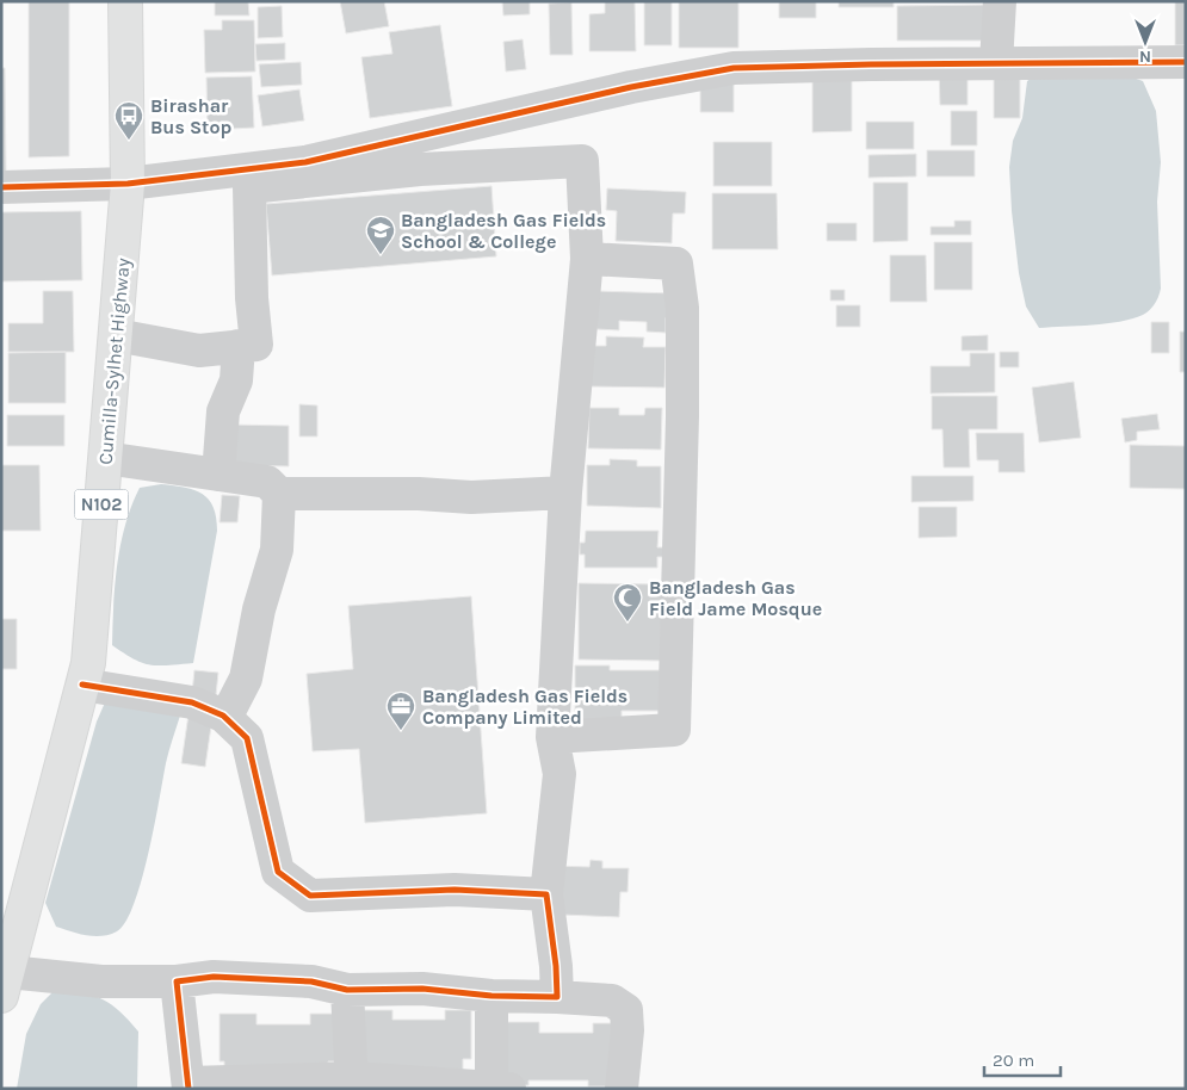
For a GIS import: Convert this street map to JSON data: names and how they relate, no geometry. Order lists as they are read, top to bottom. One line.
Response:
{"streets":{"highway":["Cumilla-Sylhet Highway","N102"]},"places":{"bus stop":["Birashar Bus Stop"],"school or university":["Bangladesh Gas Fields School & College"],"mosque":["Bangladesh Gas Field Jame Mosque"],"office":["Bangladesh Gas Fields Company Limited"]},"scale_bar":"20 m","north":"bottom"}
